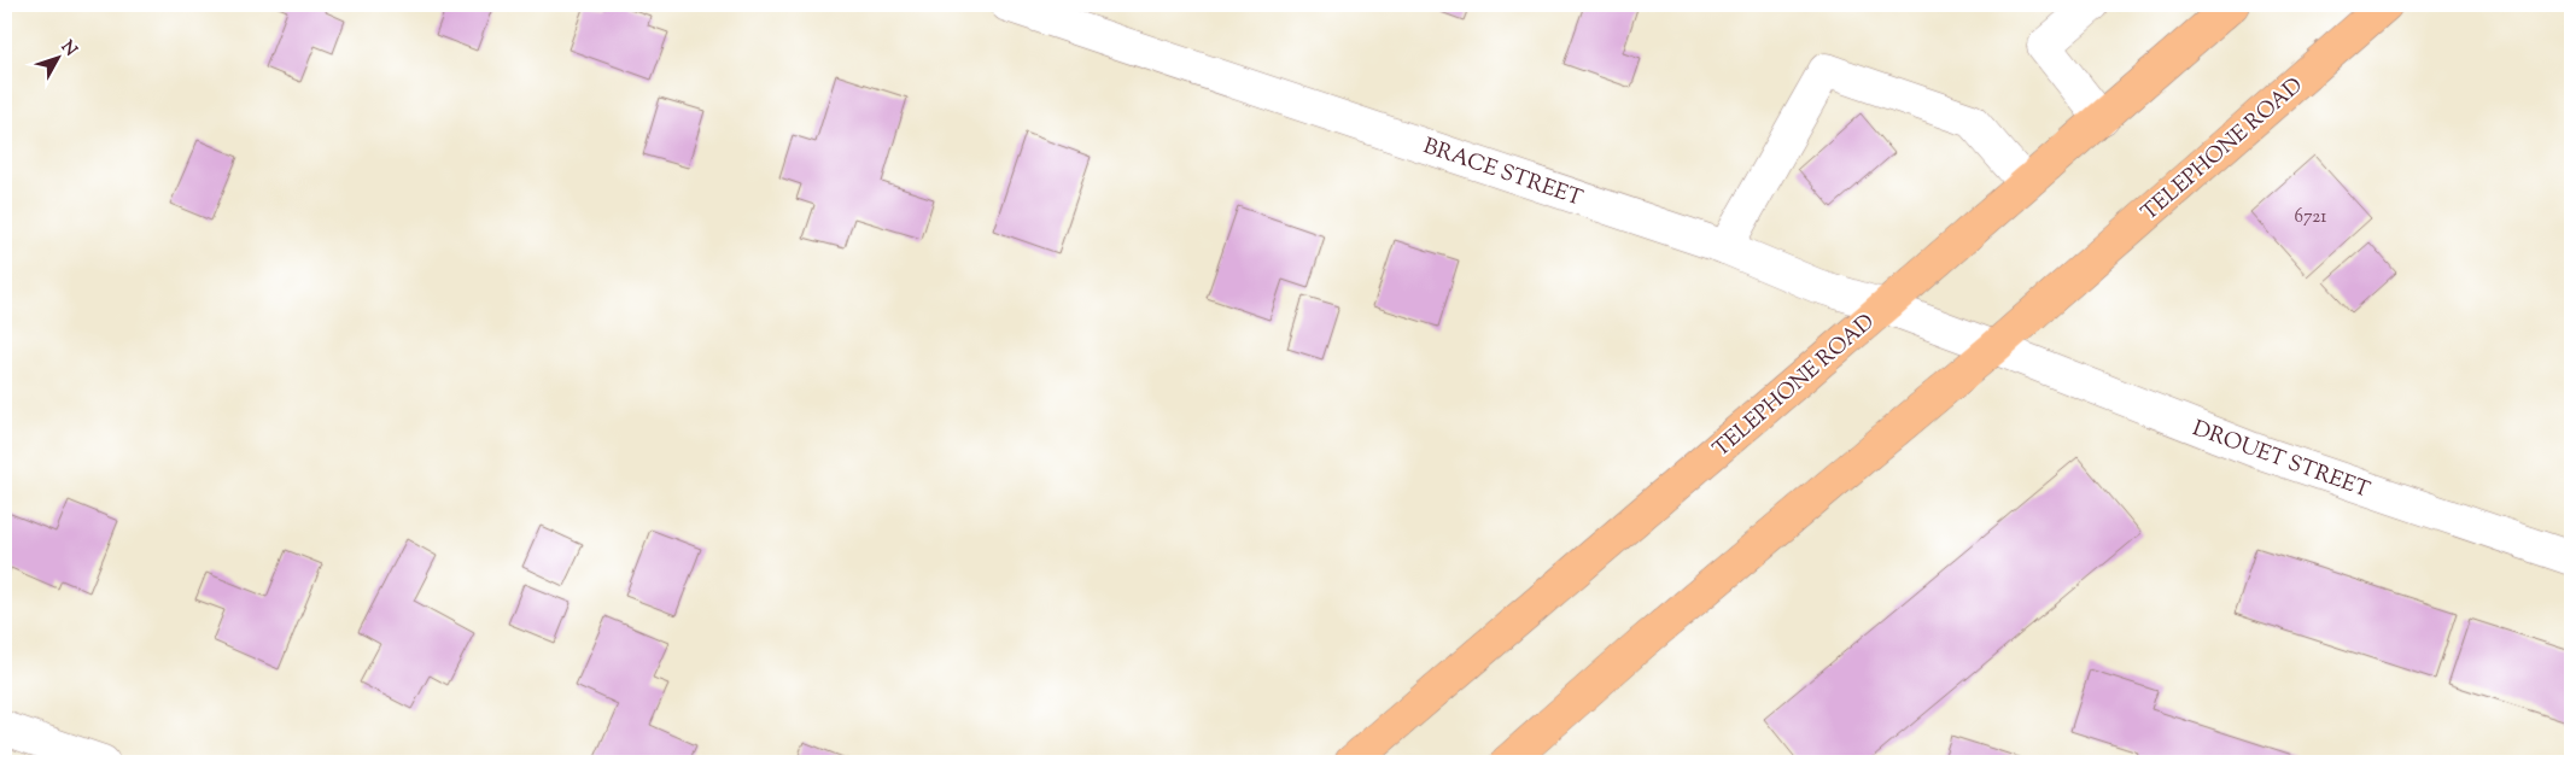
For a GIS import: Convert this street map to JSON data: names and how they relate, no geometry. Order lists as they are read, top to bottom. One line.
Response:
{"streets":{"main road":["TELEPHONE ROAD"],"street":["BRACE STREET","DROUET STREET"]},"crossings":[["TELEPHONE ROAD","BRACE STREET"],["TELEPHONE ROAD","DROUET STREET"],["BRACE STREET","DROUET STREET"]],"house_numbers":["6721"],"north":"top right"}
